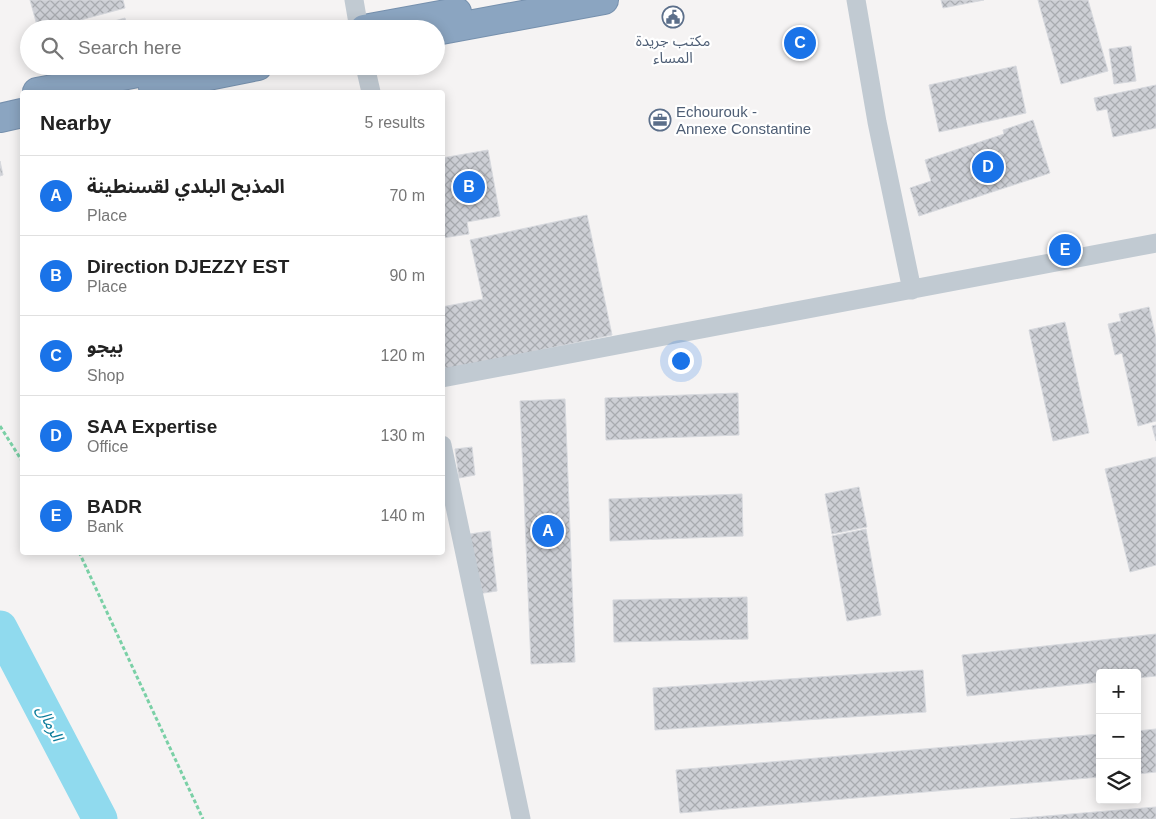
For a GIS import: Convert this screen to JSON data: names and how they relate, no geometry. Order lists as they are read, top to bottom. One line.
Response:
{"water":["الرمال"],"places":{"public building":["مكتب جريدة المساء"],"office":["Echourouk - Annexe Constantine"]},"page":{"search":"Search here","pins":["C","D","B","E","A"],"heading":["Nearby","5 results"],"list":[{"mark":"A","name":"المذبح البلدي لقسنطينة","note":"Place","value":"70 m"},{"mark":"B","name":"Direction DJEZZY EST","note":"Place","value":"90 m"},{"mark":"C","name":"بيجو","note":"Shop","value":"120 m"},{"mark":"D","name":"SAA Expertise","note":"Office","value":"130 m"},{"mark":"E","name":"BADR","note":"Bank","value":"140 m"}],"map_buttons":["+","−"]}}
